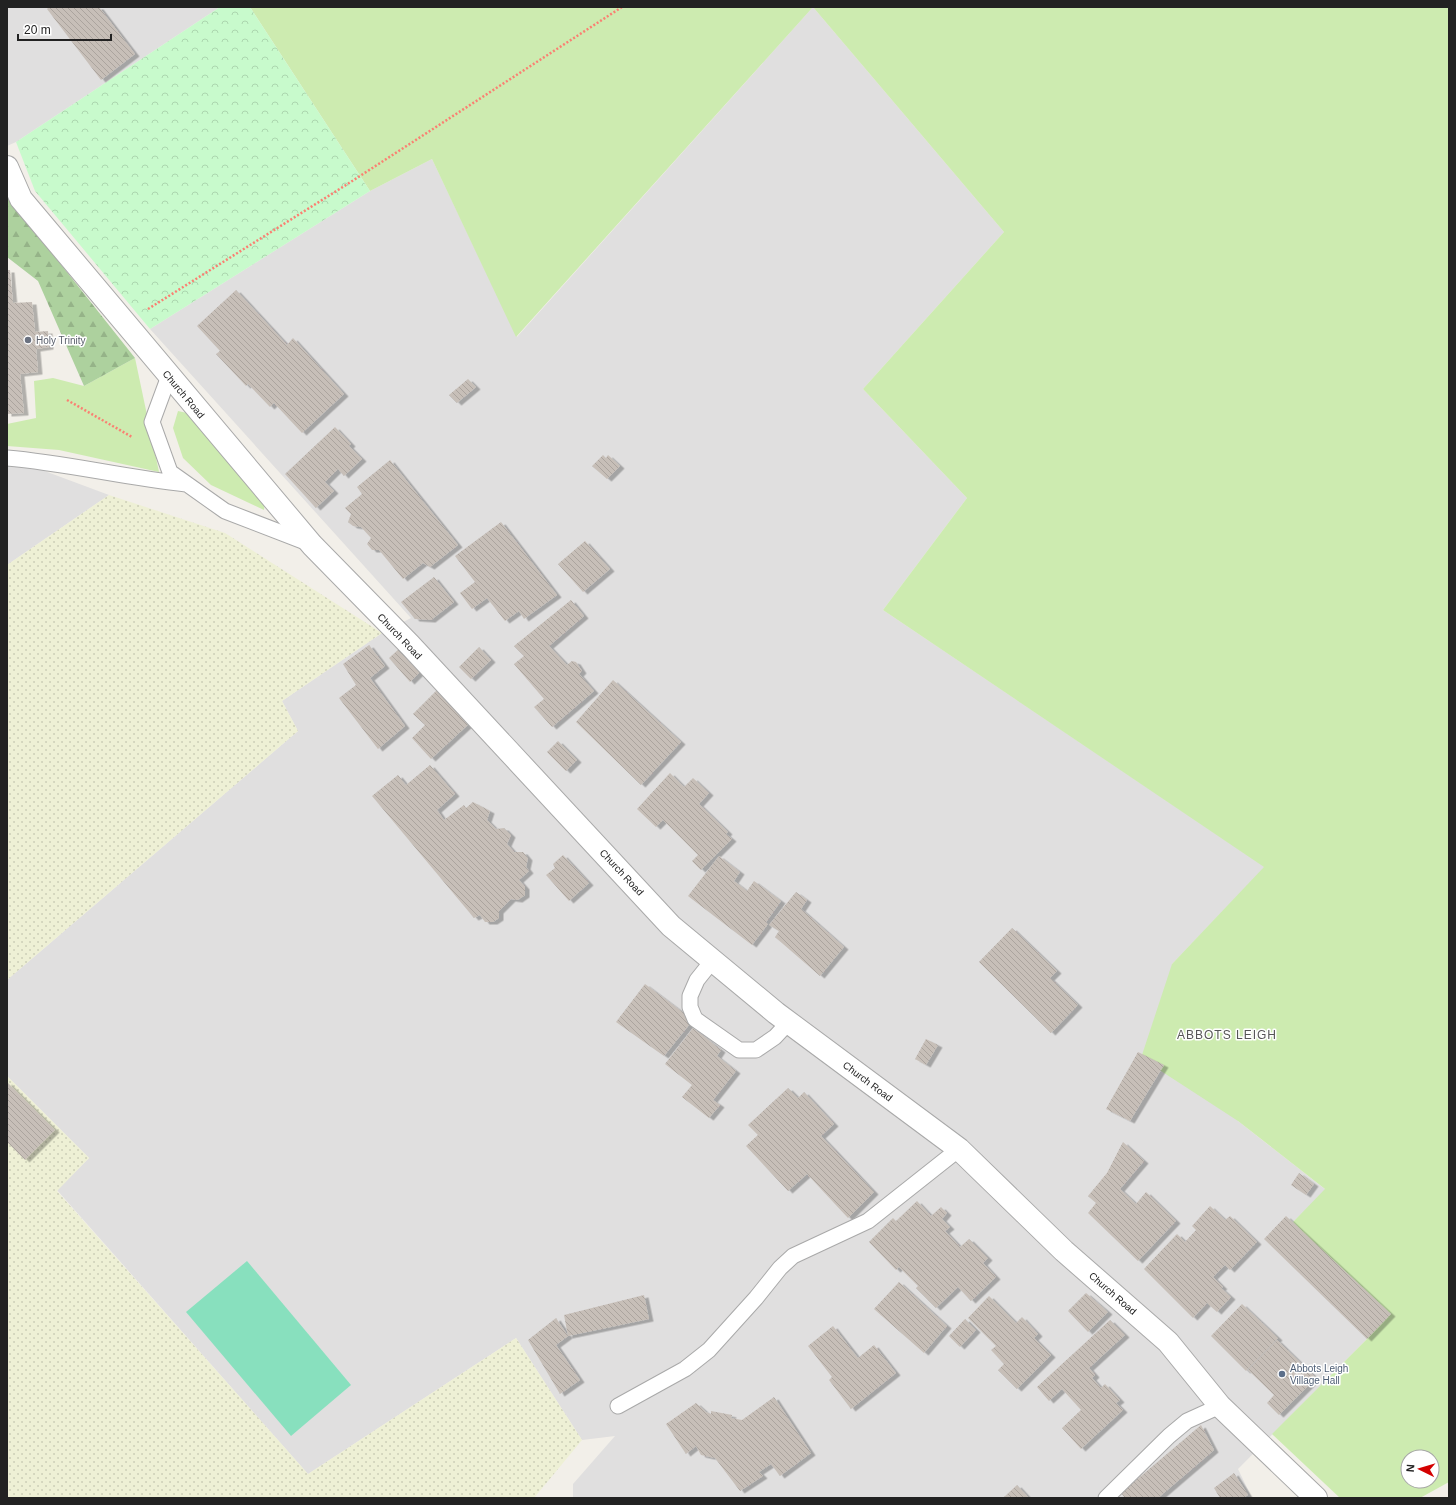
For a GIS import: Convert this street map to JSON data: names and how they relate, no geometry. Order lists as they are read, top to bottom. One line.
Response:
{"streets":{"street":["Church Road"]},"districts":["ABBOTS LEIGH"],"places":["Holy Trinity","Abbots Leigh Village Hall"],"scale_bar":"20 m","north":"left"}
